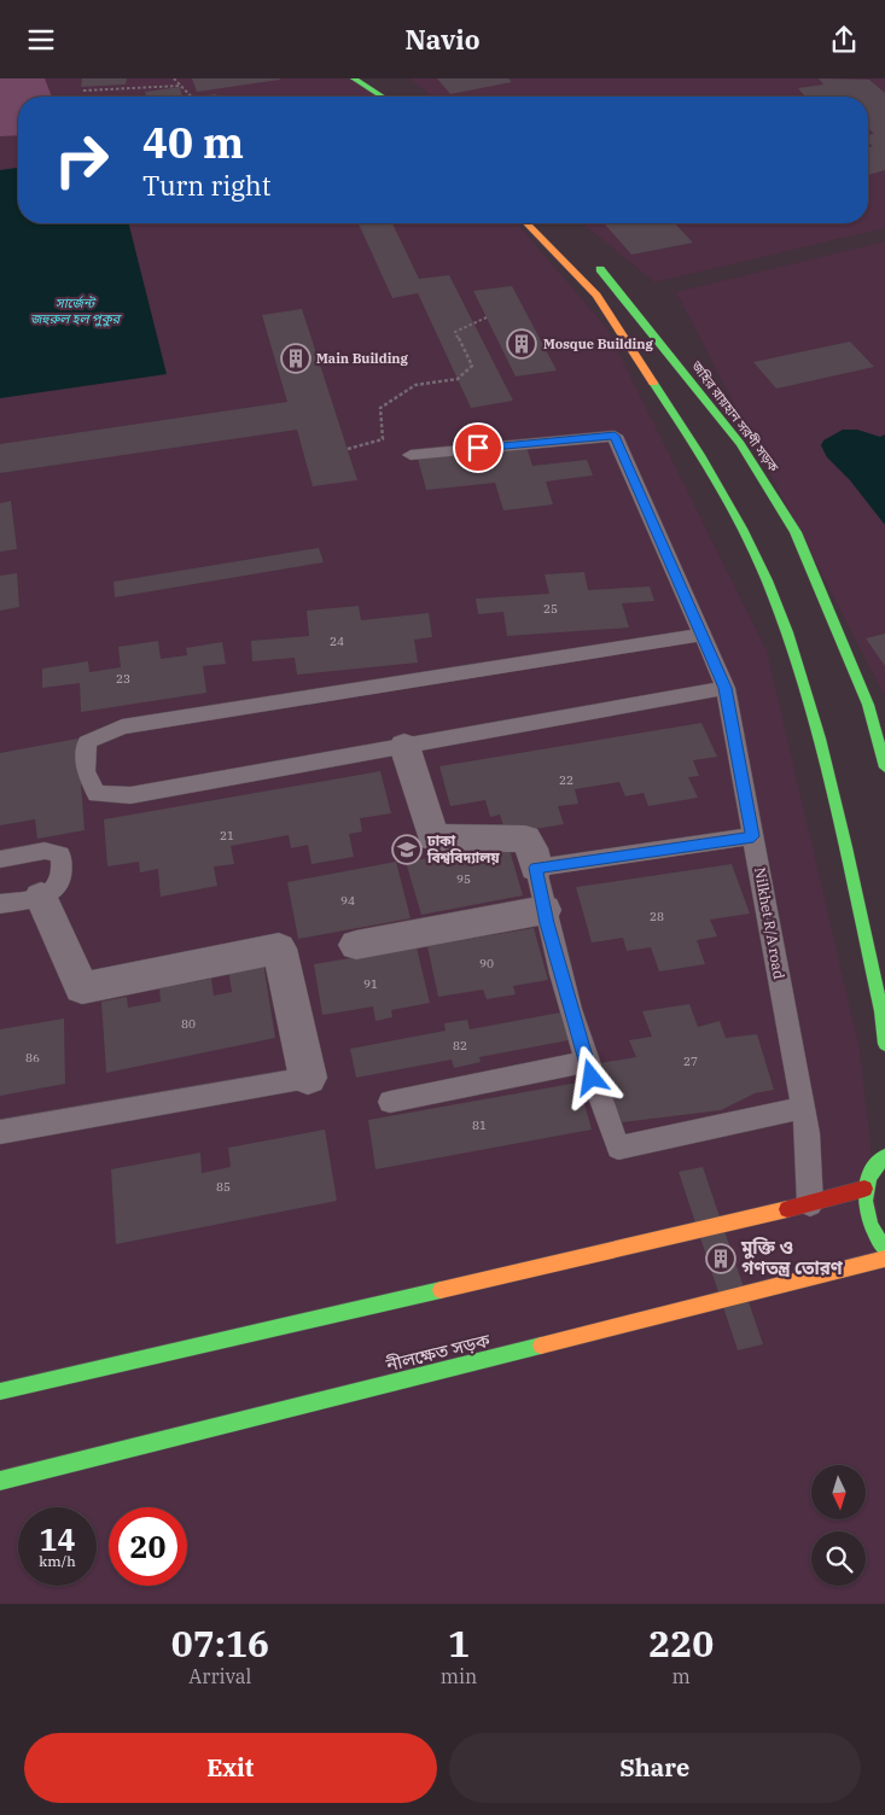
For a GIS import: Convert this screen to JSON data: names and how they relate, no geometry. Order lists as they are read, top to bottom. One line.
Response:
{"streets":{"main road":["জহির রায়হান সরণী সড়ক","নীলক্ষেত সড়ক"],"lane":["Nilkhet R/A road"]},"water":["সার্জেন্ট জহুরুল হল পুকুর"],"places":{"building":["Mosque Building","Main Building","মুক্তি ও গণতন্ত্র তোরণ"],"school or university":["ঢাকা বিশ্ববিদ্যালয়"]},"house_numbers":["25","24","23","22","21","95","94","28","90","91","80","82","86","27","81","85"],"north":"bottom","page":{"header":"Navio","turn":["40 m","Turn right"],"speed":"14 km/h","limit":"20","eta":["07:16","Arrival","1","min","220","m"],"buttons":["Exit","Share"]}}
